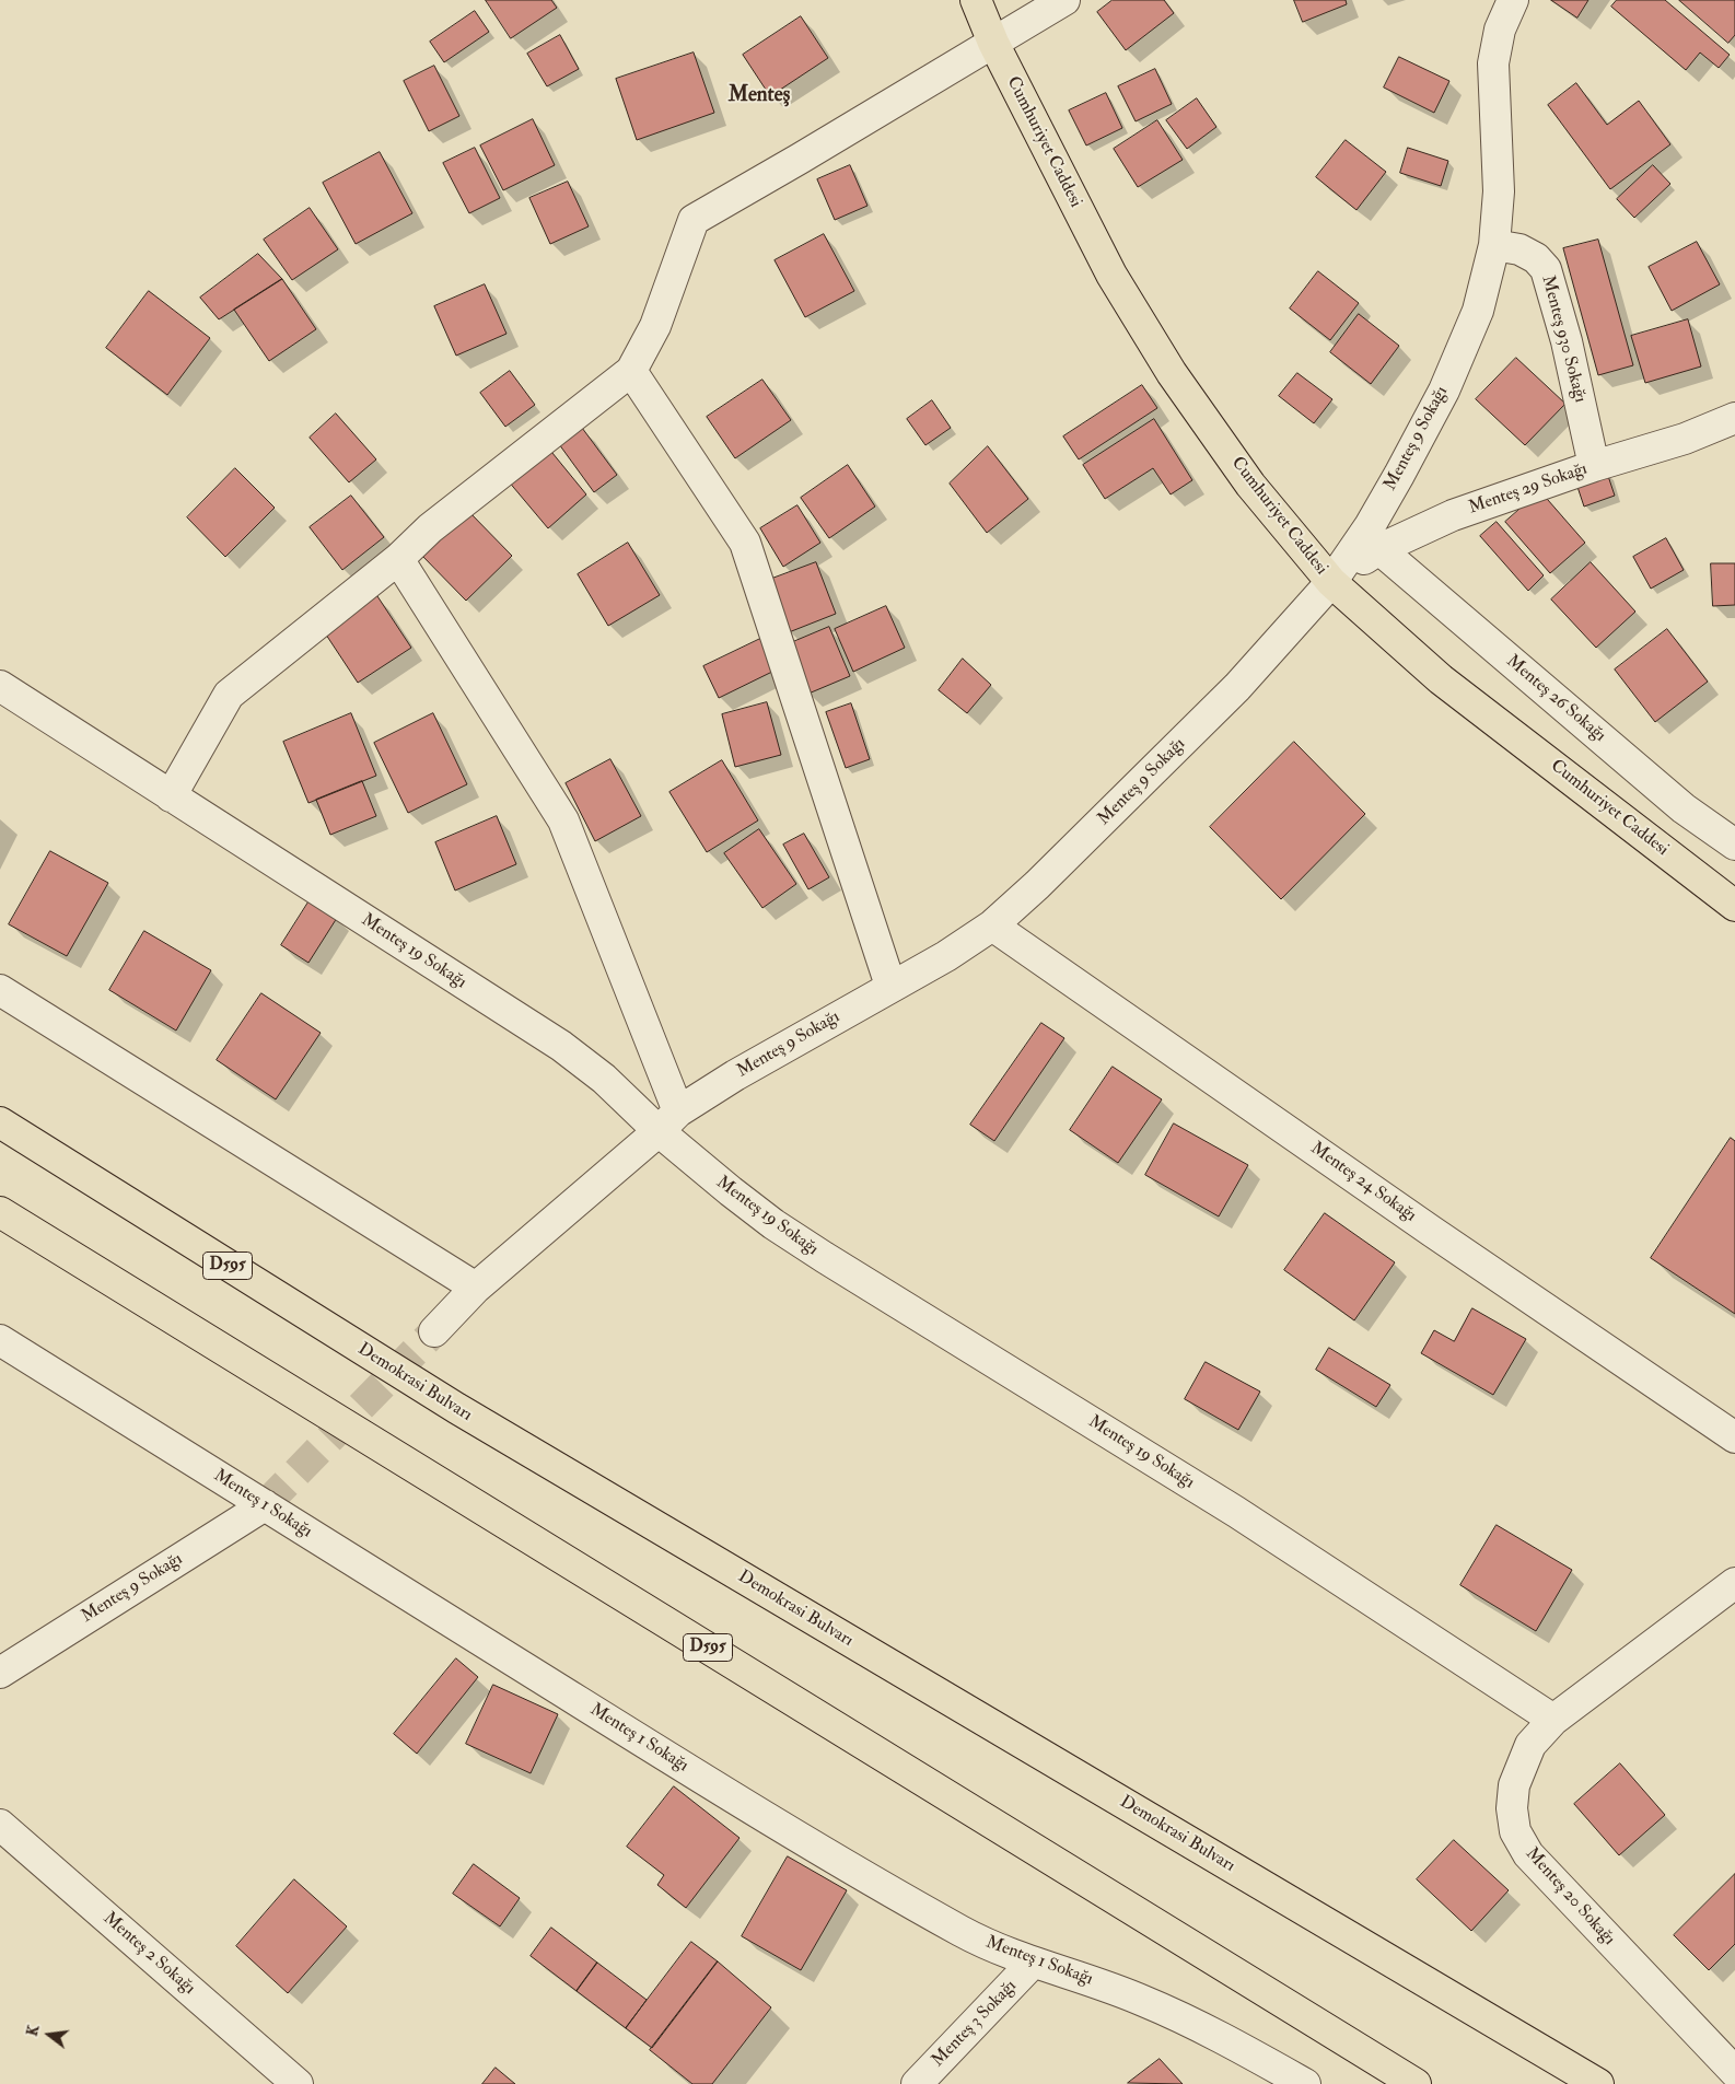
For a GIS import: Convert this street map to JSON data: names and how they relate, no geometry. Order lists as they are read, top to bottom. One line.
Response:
{"streets":{"main road":["Cumhuriyet Caddesi","D595","Demokrasi Bulvarı"],"street":["Menteş 930 Sokağı","Menteş 9 Sokağı","Menteş 29 Sokağı","Menteş 26 Sokağı","Menteş 19 Sokağı","Menteş 24 Sokağı","Menteş 1 Sokağı","Menteş 20 Sokağı","Menteş 2 Sokağı","Menteş 3 Sokağı"]},"crossings":[["Cumhuriyet Caddesi","Menteş 9 Sokağı"],["Cumhuriyet Caddesi","Menteş 29 Sokağı"],["Menteş 930 Sokağı","Menteş 9 Sokağı"],["Menteş 930 Sokağı","Menteş 29 Sokağı"],["Menteş 9 Sokağı","Menteş 29 Sokağı"],["Menteş 9 Sokağı","Menteş 19 Sokağı"],["Menteş 9 Sokağı","Menteş 24 Sokağı"],["Menteş 9 Sokağı","Menteş 1 Sokağı"],["Menteş 29 Sokağı","Menteş 26 Sokağı"],["Menteş 19 Sokağı","Menteş 20 Sokağı"],["Menteş 1 Sokağı","Menteş 3 Sokağı"]],"districts":["Menteş"],"north":"left"}
